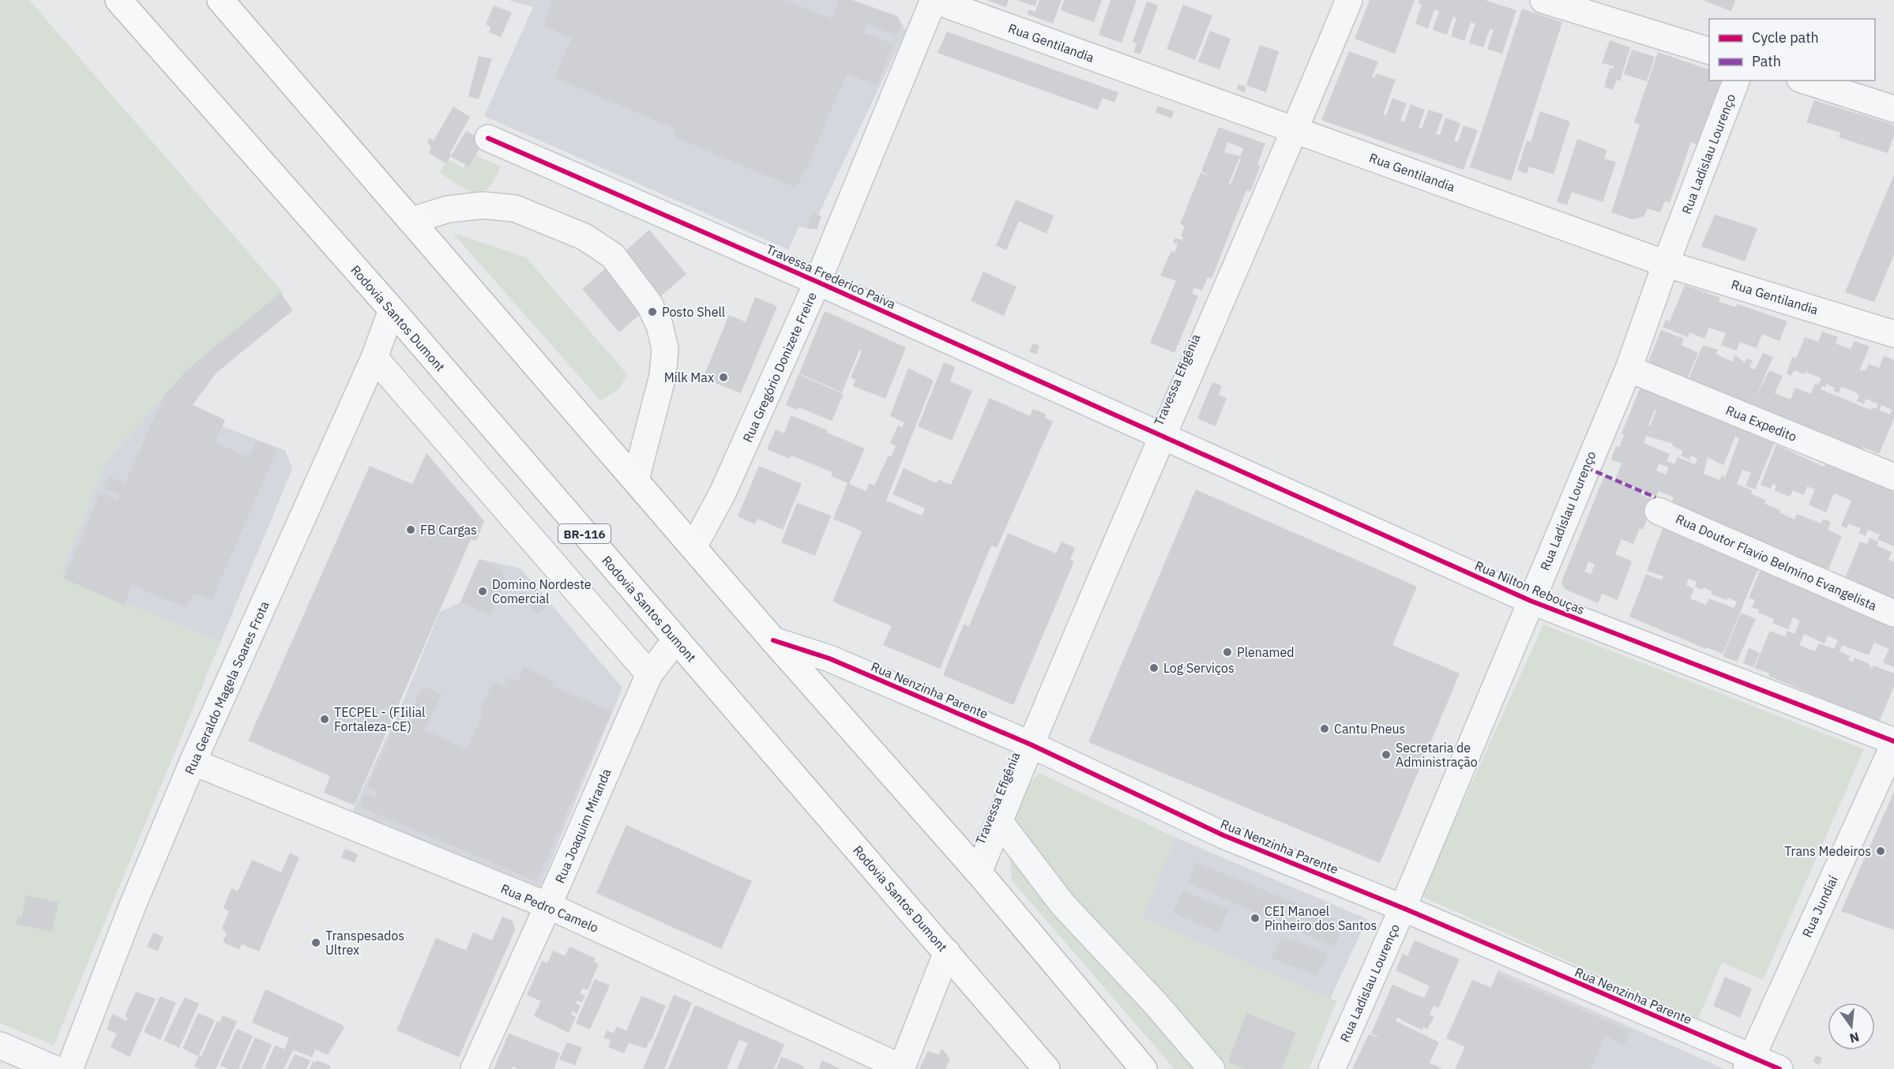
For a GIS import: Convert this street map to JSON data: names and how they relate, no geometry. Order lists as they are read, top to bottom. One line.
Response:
{"streets":{"highway":["Rodovia Santos Dumont","BR-116"],"street":["Rua Gentilandia","Rua Ladislau Lourenço","Travessa Frederico Paiva","Rua Gregório Donizete Freire","Travessa Efigênia","Rua Expedito","Rua Doutor Flavio Belmino Evangelista","Rua Nilton Rebouças","Rua Geraldo Magela Soares Frota","Rua Nenzinha Parente","Rua Joaquim Miranda","Rua Jundiaí","Rua Pedro Camelo"]},"crossings":[["Rua Gentilandia","Rua Ladislau Lourenço"],["Rua Gentilandia","Rua Gregório Donizete Freire"],["Rua Gentilandia","Travessa Efigênia"],["Rua Ladislau Lourenço","Rua Expedito"],["Rua Ladislau Lourenço","Rua Nilton Rebouças"],["Rua Ladislau Lourenço","Rua Nenzinha Parente"],["Travessa Frederico Paiva","Rua Gregório Donizete Freire"],["Travessa Frederico Paiva","Travessa Efigênia"],["Travessa Frederico Paiva","Rua Nilton Rebouças"],["Rodovia Santos Dumont","Rua Geraldo Magela Soares Frota"],["Rodovia Santos Dumont","Rua Joaquim Miranda"],["Travessa Efigênia","Rua Nilton Rebouças"],["Travessa Efigênia","Rua Nenzinha Parente"],["Rua Nilton Rebouças","Rua Jundiaí"],["Rua Geraldo Magela Soares Frota","Rua Pedro Camelo"],["Rua Nenzinha Parente","Rua Jundiaí"],["Rua Joaquim Miranda","Rua Pedro Camelo"]],"places":["Posto Shell","Milk Max","FB Cargas","Domino Nordeste Comercial","Plenamed","Log Serviços","TECPEL - (FIilial Fortaleza-CE)","Cantu Pneus","Secretaria de Administração","Trans Medeiros","CEI Manoel Pinheiro dos Santos","Transpesados Ultrex"],"legend":["Cycle path","Path"],"north":"bottom"}
